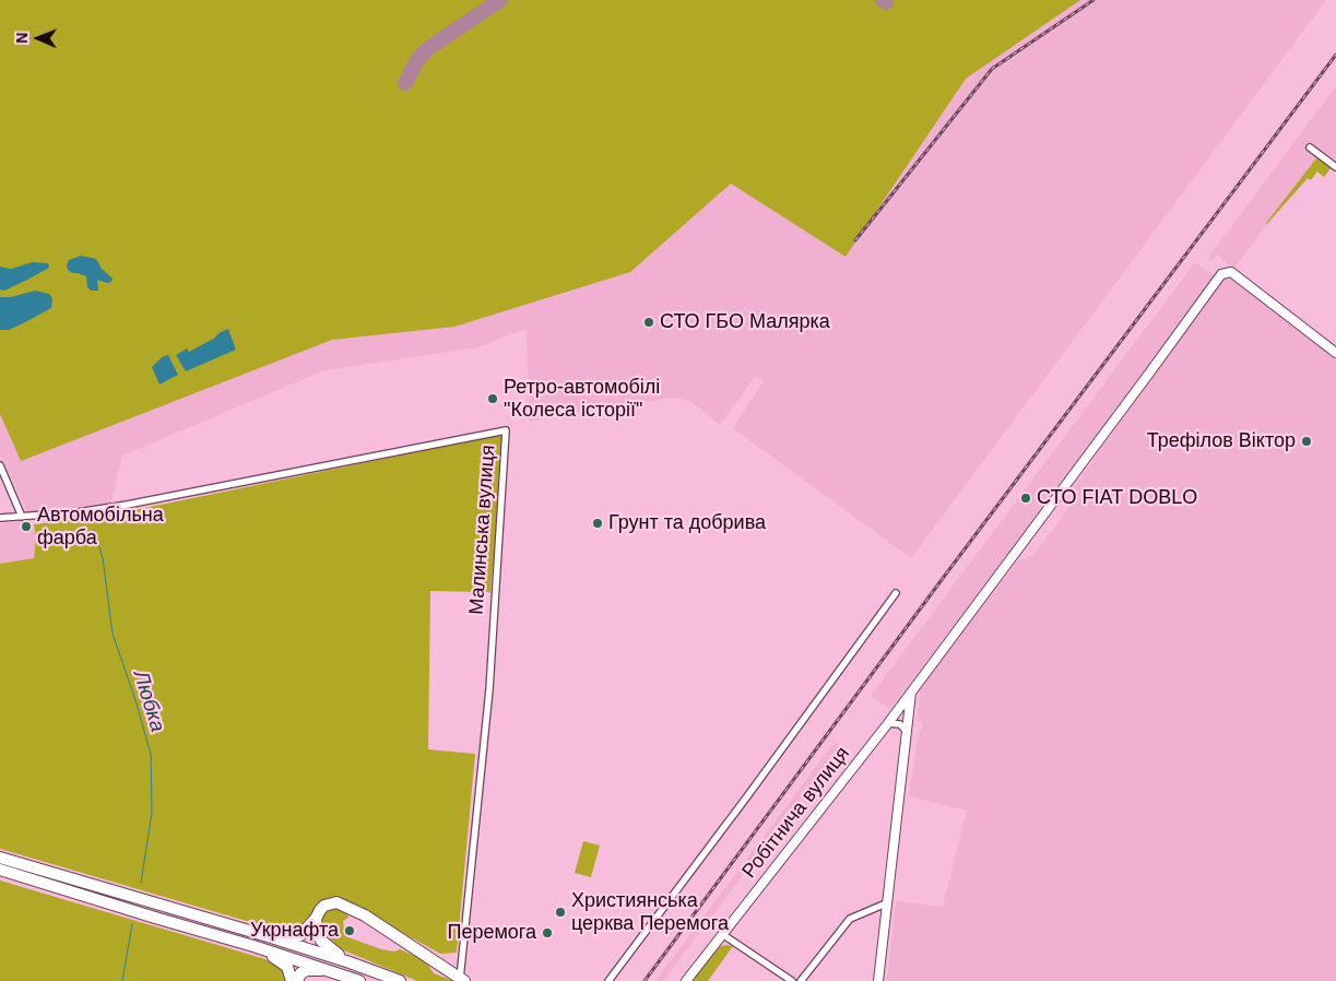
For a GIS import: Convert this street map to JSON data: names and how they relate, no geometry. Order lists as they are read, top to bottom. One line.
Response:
{"streets":{"street":["Малинська вулиця","Робітнича вулиця"]},"water":["Любка"],"places":["СТО ГБО Малярка","Ретро-автомобілі \"Колеса історії\"","Трефілов Віктор","СТО FIAT DOBLO","Грунт та добрива","Автомобільна фарба","Християнська церква Перемога","Укрнафта","Перемога"],"north":"left"}
